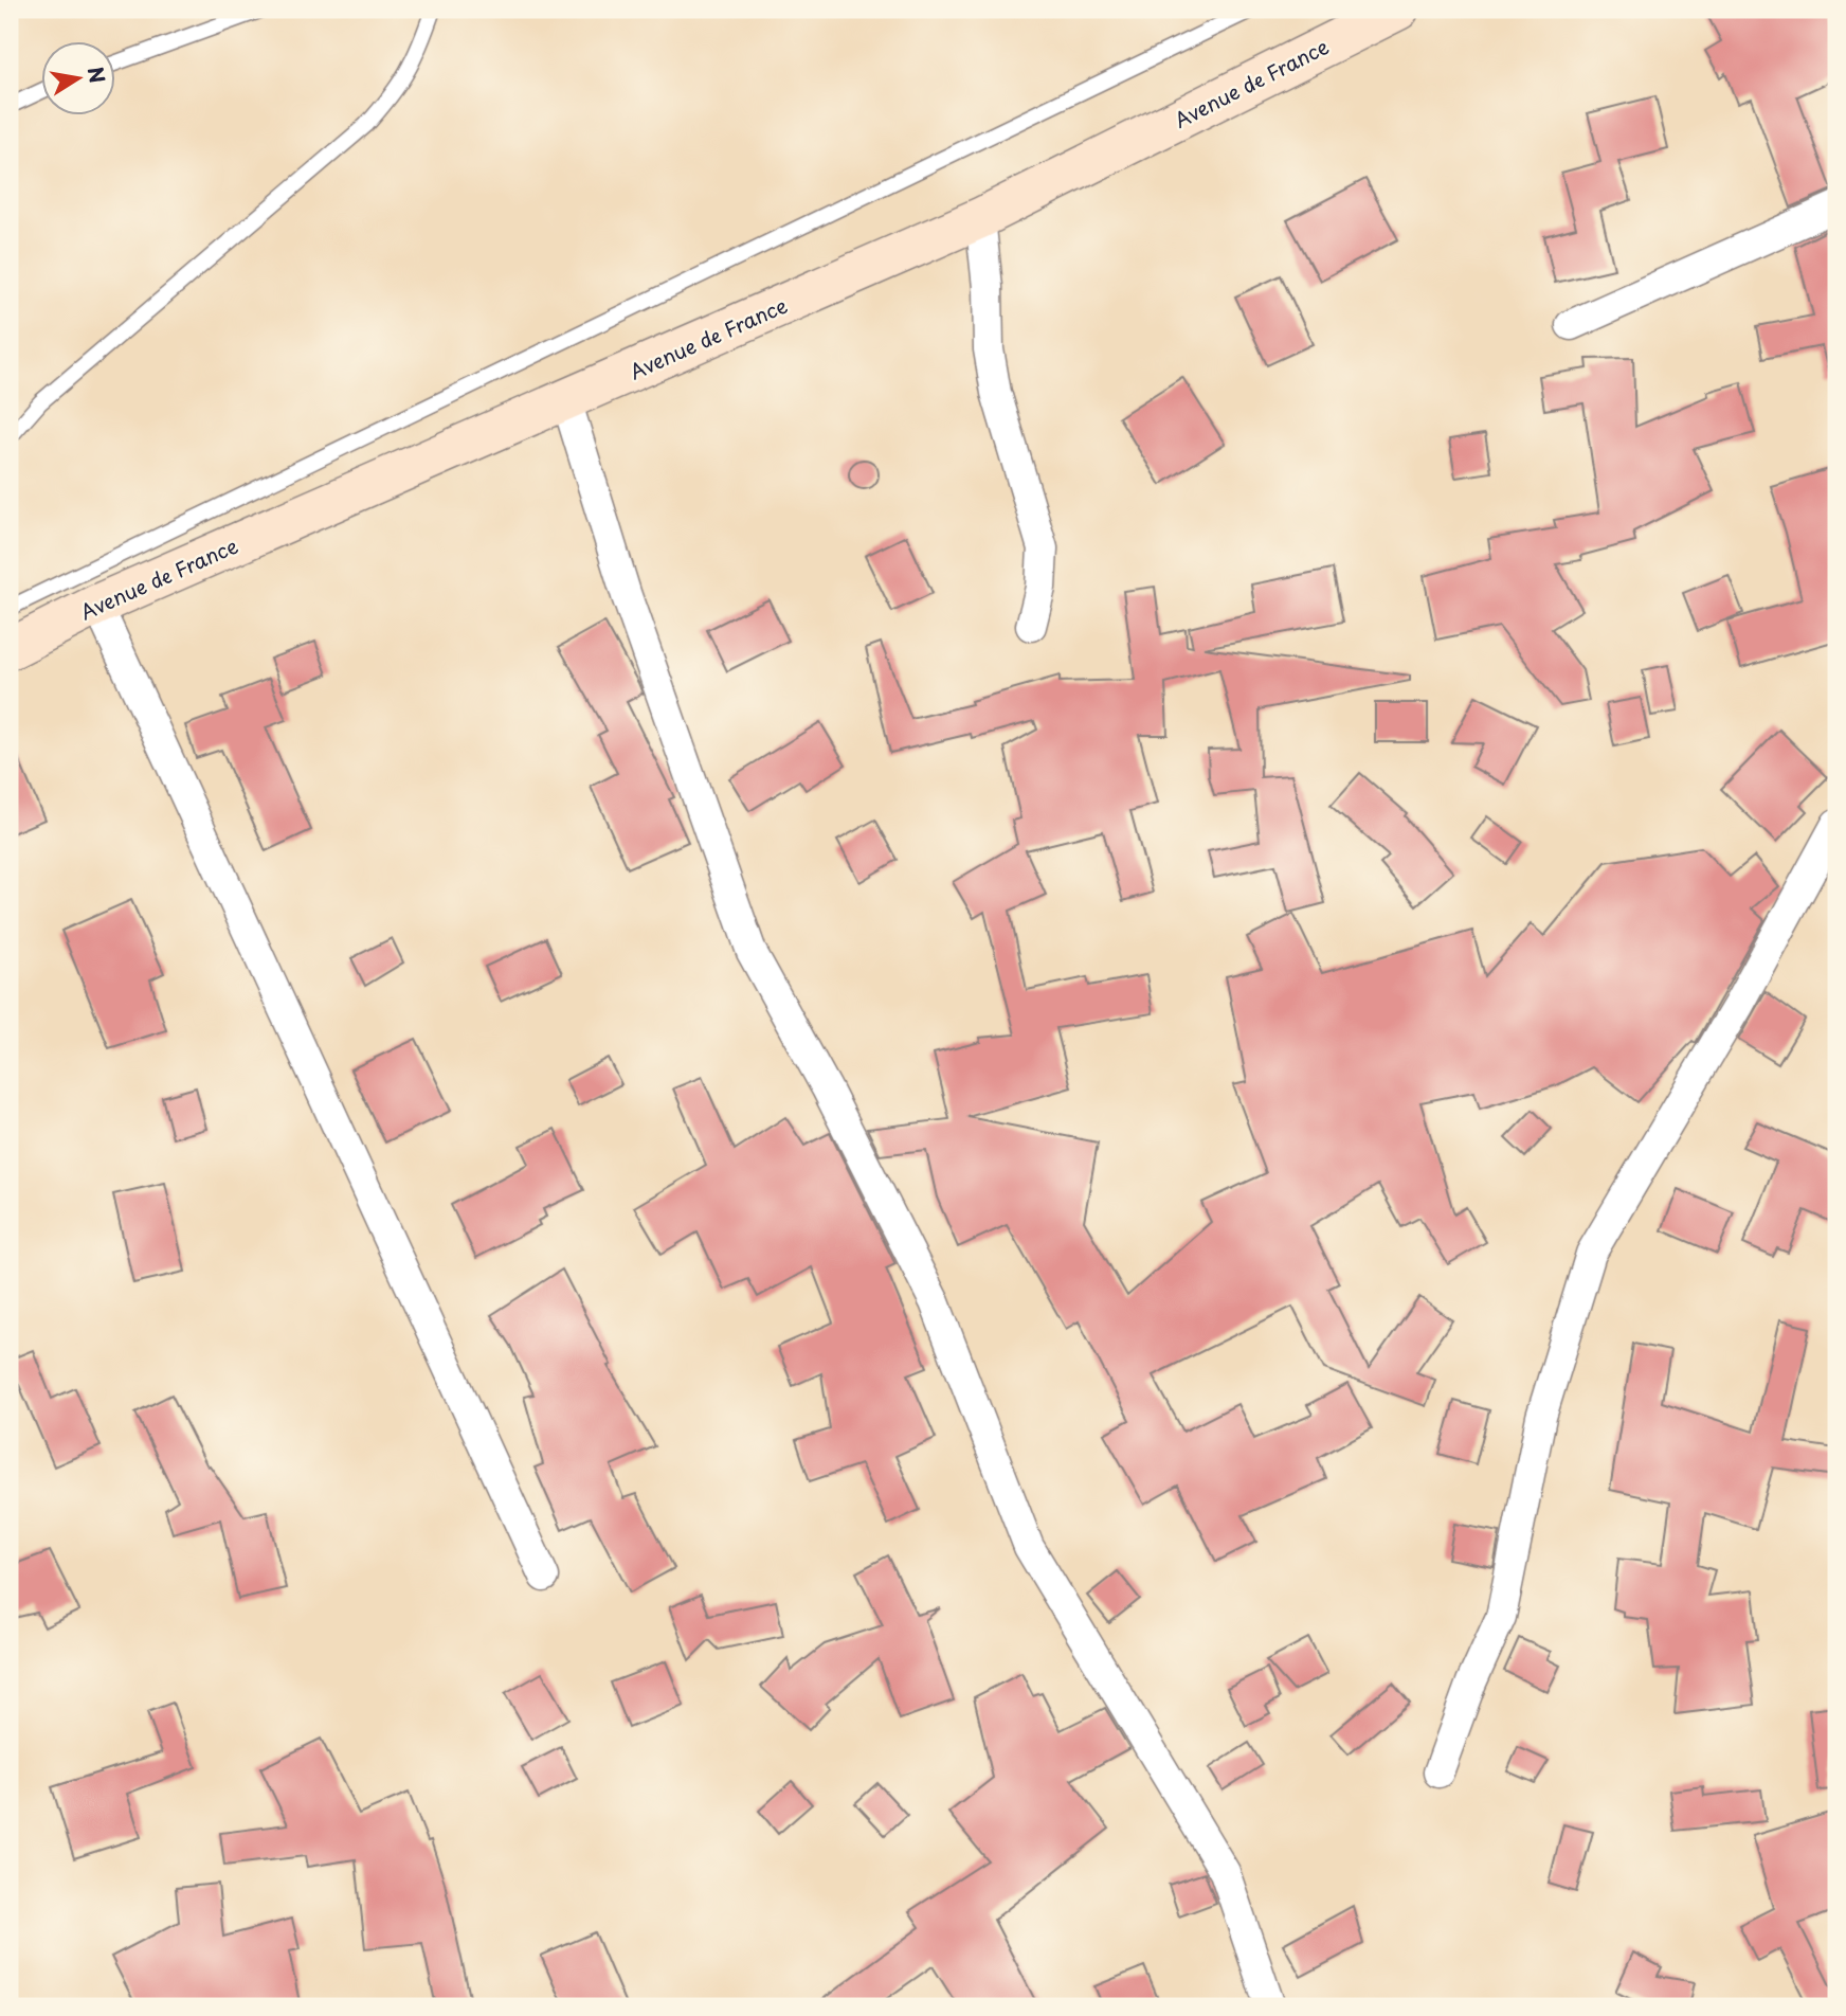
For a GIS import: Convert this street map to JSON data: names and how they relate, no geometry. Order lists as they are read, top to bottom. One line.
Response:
{"streets":{"street":["Avenue de France"]},"north":"right"}
